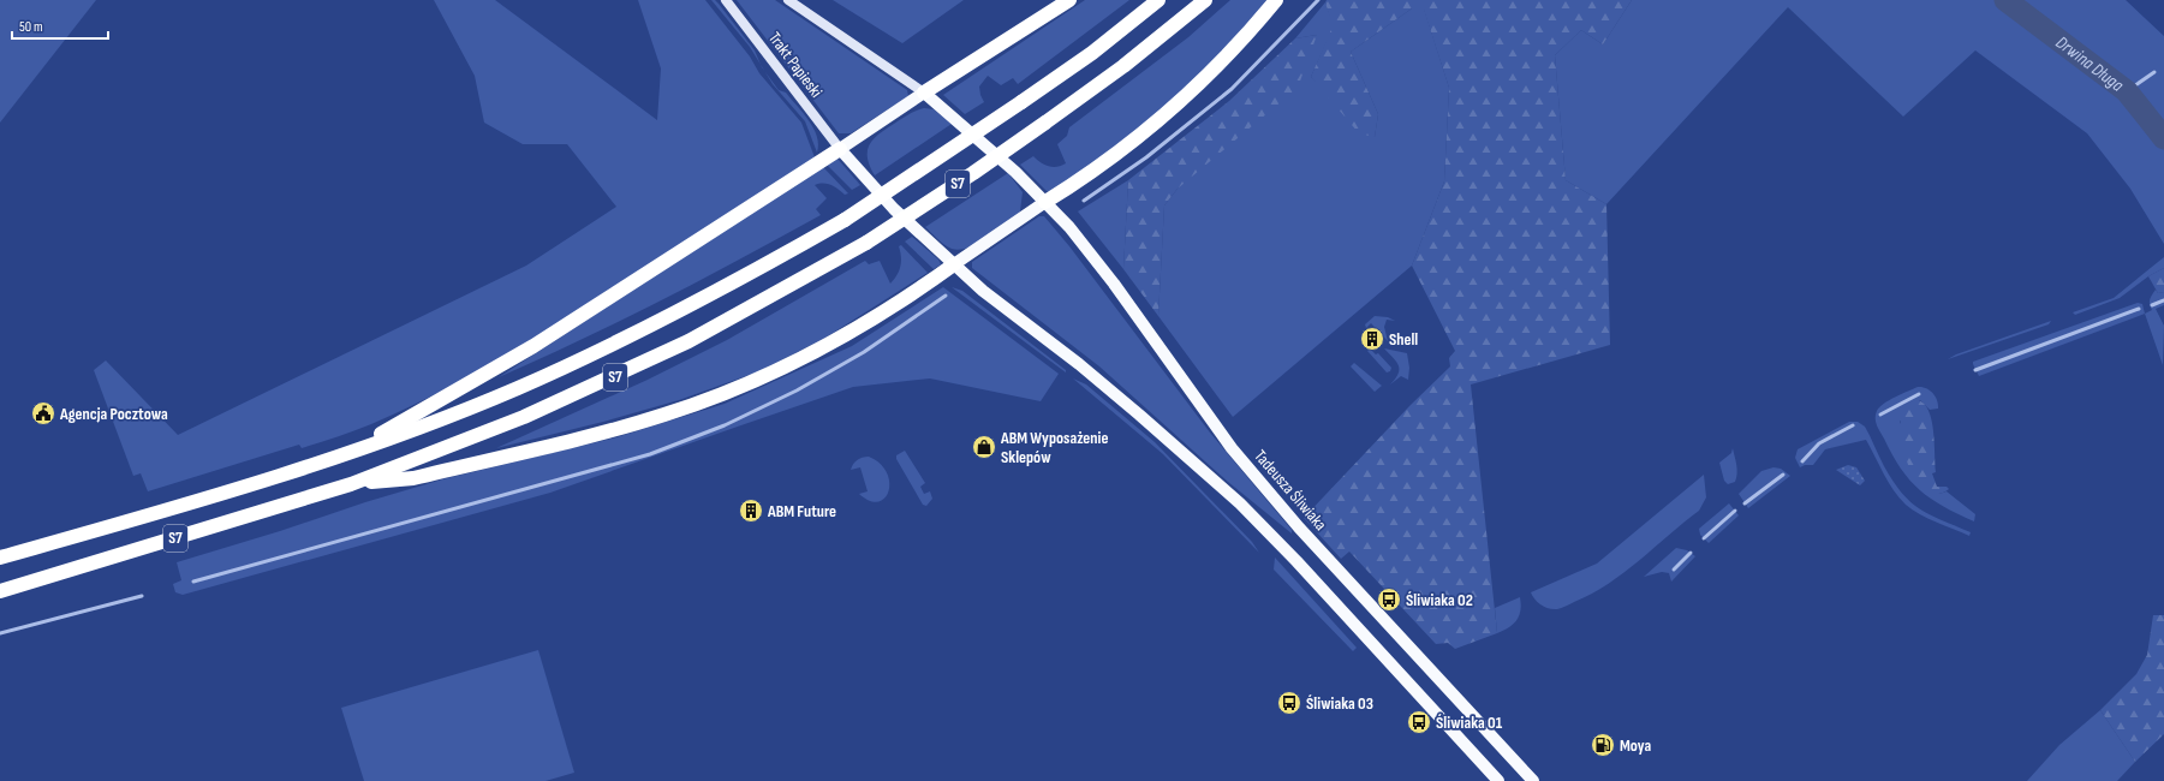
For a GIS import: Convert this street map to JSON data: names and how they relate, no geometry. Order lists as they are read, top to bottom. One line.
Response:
{"streets":{"highway":["S7"],"main road":["Tadeusza Śliwiaka"],"street":["Trakt Papieski"]},"water":["Drwina Długa"],"places":{"building":["Shell","ABM Future"],"public building":["Agencja Pocztowa"],"shop":["ABM Wyposażenie Sklepów"],"bus stop":["Śliwiaka 02","Śliwiaka 03","Śliwiaka 01"],"fuel station":["Moya"]},"scale_bar":"50 m"}
